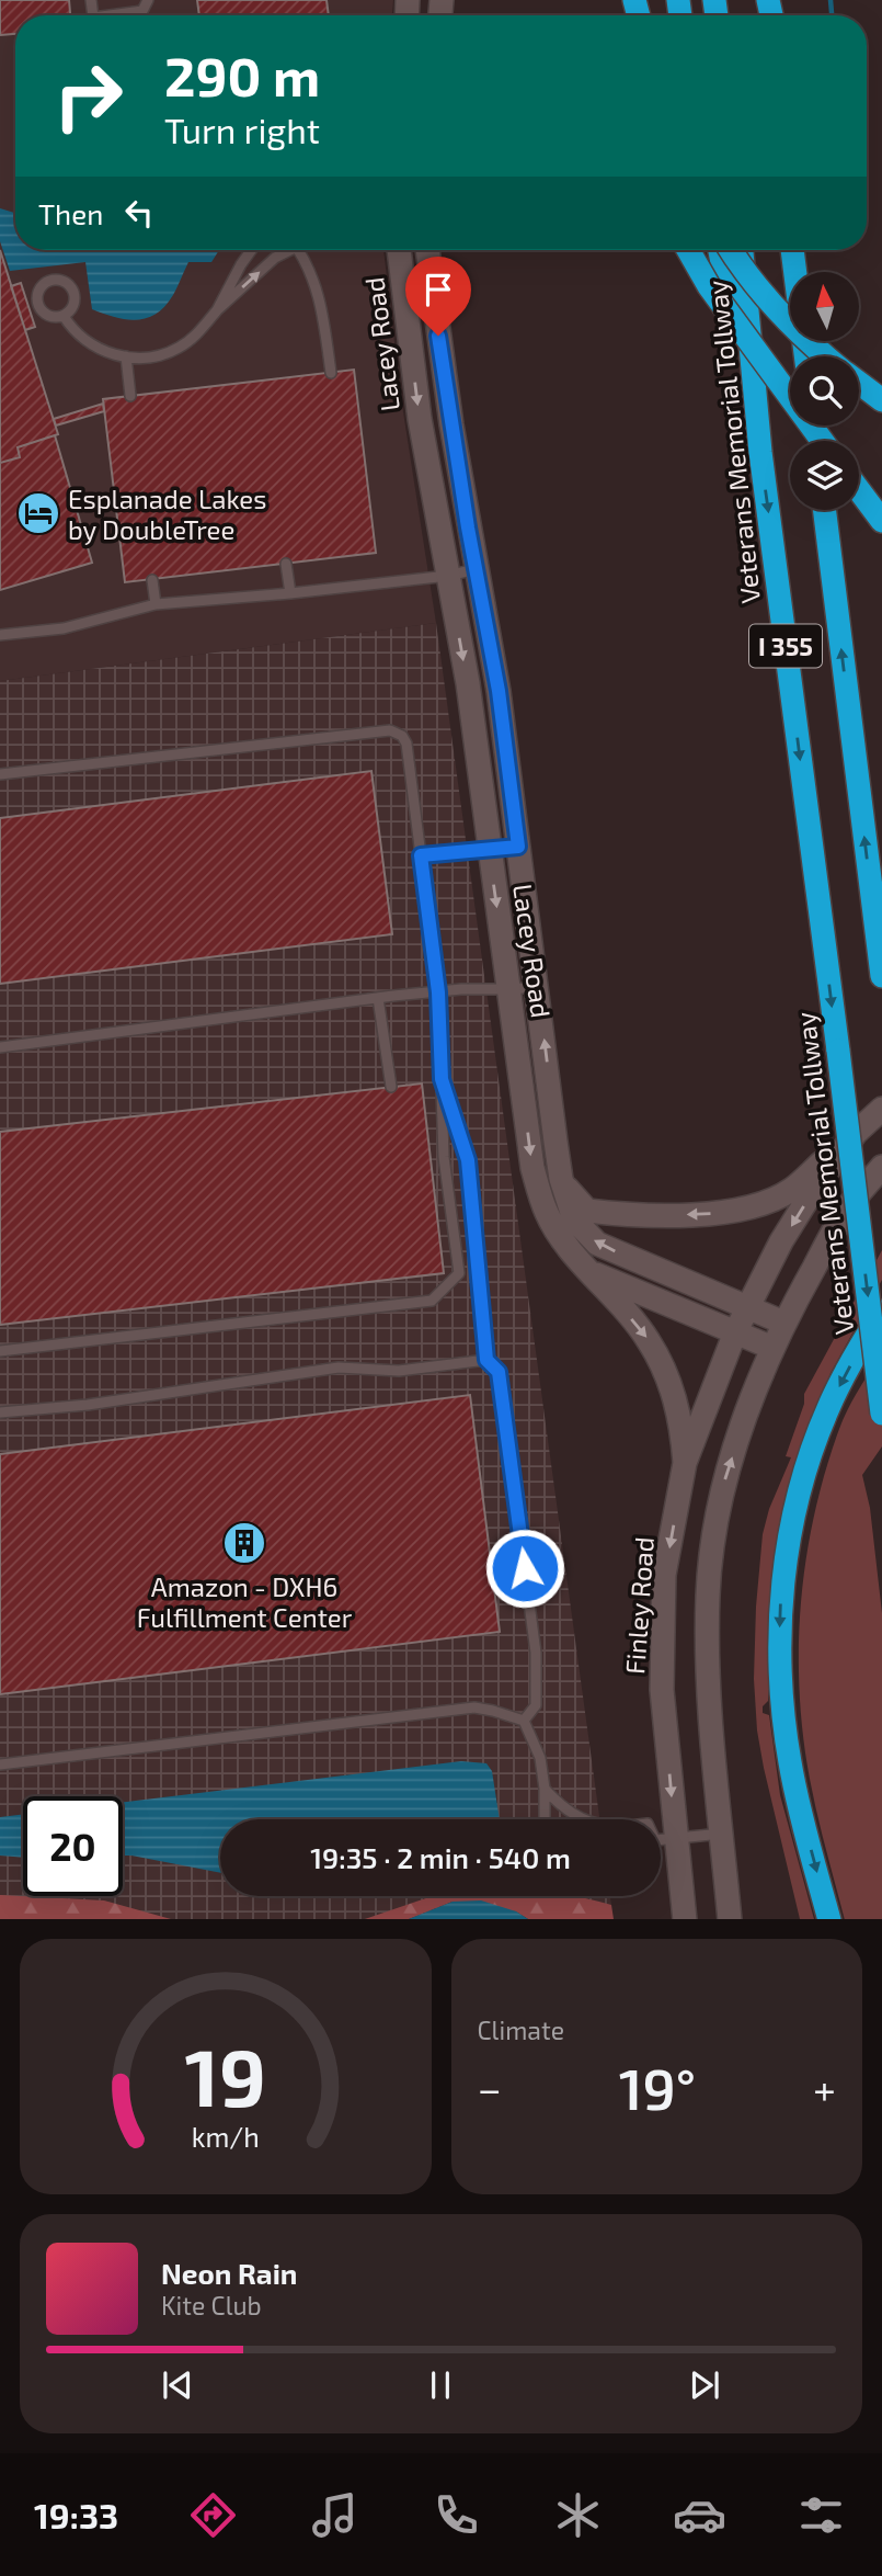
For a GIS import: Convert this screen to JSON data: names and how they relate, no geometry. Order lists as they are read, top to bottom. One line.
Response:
{"streets":{"highway":["Veterans Memorial Tollway","I 355"],"main road":["Lacey Road","Finley Road"]},"crossings":[["Lacey Road","Finley Road"]],"places":{"hotel":["Esplanade Lakes by DoubleTree"],"building":["Amazon - DXH6 Fulfillment Center"]},"north":"top","page":{"turn":["290 m","Turn right"],"then":"Then","limit":"20","trip":"19:35 · 2 min · 540 m","tile":"Climate","heat":["−","19°","+"],"song":["Neon Rain","Kite Club"],"tabs":"19:33","gauge":["19","km/h"]}}
